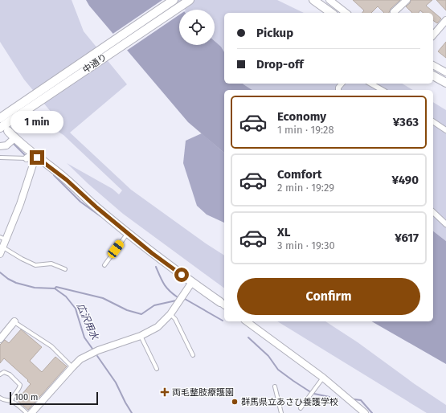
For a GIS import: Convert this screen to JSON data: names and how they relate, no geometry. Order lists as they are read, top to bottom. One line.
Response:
{"streets":{"street":["中通り"]},"water":["広沢用水"],"places":{"health":["両毛整肢療護園"],"other":["群馬県立あさひ養護学校"]},"scale_bar":"100 m","page":{"banner":["Pickup","Drop-off"],"list":[{"name":"Economy","note":"1 min · 19:28","value":"¥363"},{"name":"Comfort","note":"2 min · 19:29","value":"¥490"},{"name":"XL","note":"3 min · 19:30","value":"¥617"}],"bubble":"1 min","buttons":"Confirm","scale":"100 m"}}
